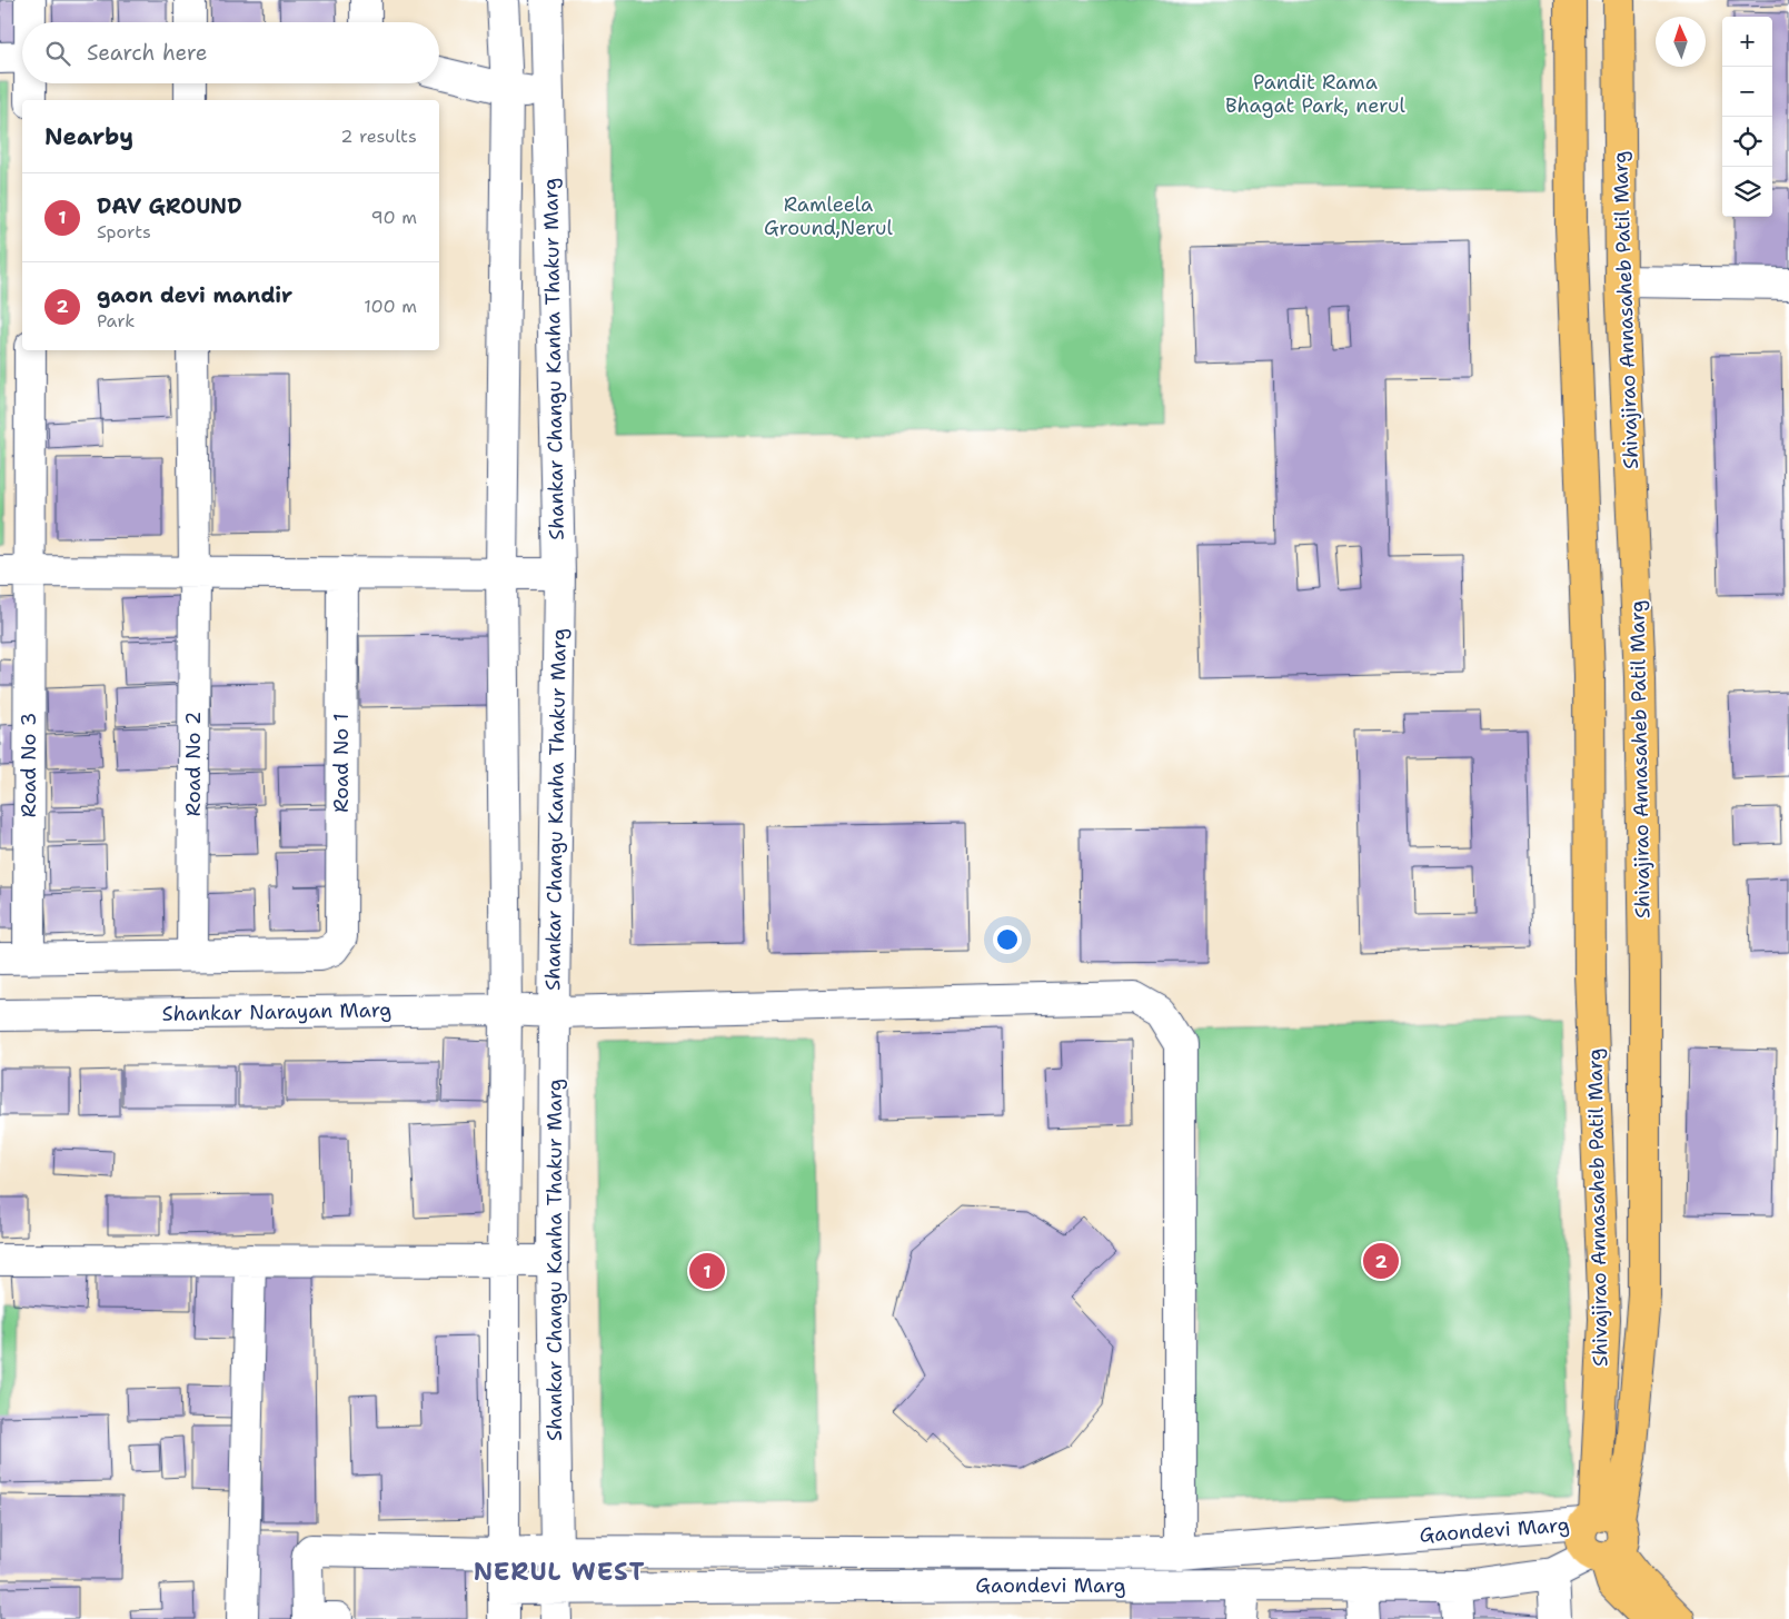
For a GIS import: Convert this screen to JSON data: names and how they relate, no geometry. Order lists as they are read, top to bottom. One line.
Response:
{"streets":{"main road":["Shivajirao Annasaheb Patil Marg"],"street":["Shankar Changu Kanha Thakur Marg","Road No 1","Road No 2","Road No 3","Shankar Narayan Marg","Gaondevi Marg"]},"crossings":[["Shivajirao Annasaheb Patil Marg","Gaondevi Marg"],["Shankar Changu Kanha Thakur Marg","Shankar Narayan Marg"],["Shankar Changu Kanha Thakur Marg","Gaondevi Marg"],["Road No 1","Road No 2"],["Shankar Narayan Marg","Gaondevi Marg"]],"districts":["NERUL WEST"],"parks":["Pandit Rama Bhagat Park, nerul","Ramleela Ground,Nerul"],"north":"top","page":{"map_buttons":["+","−"],"search":"Search here","heading":["Nearby","2 results"],"list":[{"mark":"1","name":"DAV GROUND","note":"Sports","value":"90 m"},{"mark":"2","name":"gaon devi mandir","note":"Park","value":"100 m"}],"pins":["2","1"]}}
